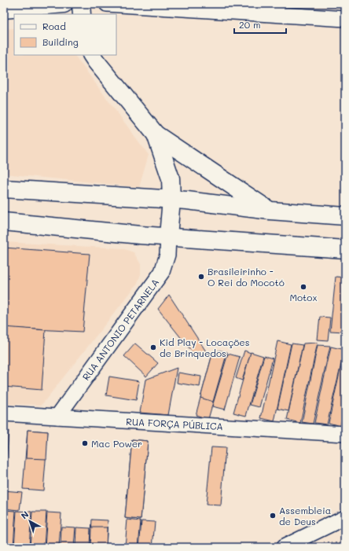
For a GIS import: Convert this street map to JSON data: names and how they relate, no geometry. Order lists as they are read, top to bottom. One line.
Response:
{"streets":{"street":["RUA ANTONIO PETARNELA","RUA FORÇA PÚBLICA"]},"crossings":[["RUA ANTONIO PETARNELA","RUA FORÇA PÚBLICA"]],"places":["Brasileirinho - O Rei do Mocotó","Motox","Kid Play - Locações de Brinquedos","Mac Power","Assembleia de Deus"],"legend":["Road","Building"],"scale_bar":"20 m","north":"top left"}
